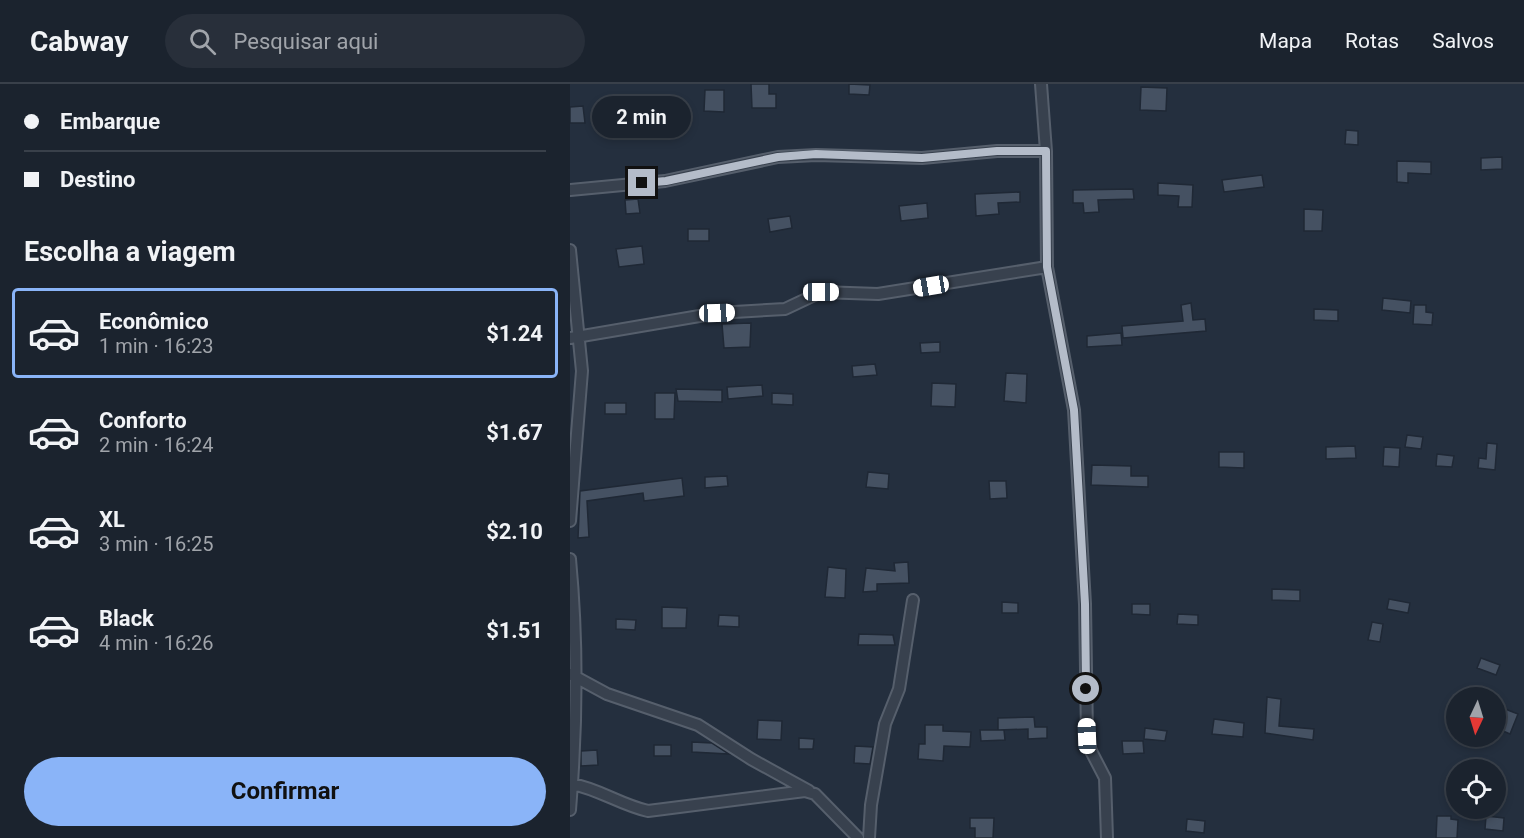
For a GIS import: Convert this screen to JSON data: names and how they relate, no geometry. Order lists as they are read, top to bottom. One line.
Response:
{"north":"bottom","page":{"header":"Cabway","search":"Pesquisar aqui","nav":["Mapa","Rotas","Salvos"],"banner":["Embarque","Destino"],"bubble":"2 min","heading":"Escolha a viagem","list":[{"name":"Econômico","note":"1 min · 16:23","value":"$1.24"},{"name":"Conforto","note":"2 min · 16:24","value":"$1.67"},{"name":"XL","note":"3 min · 16:25","value":"$2.10"},{"name":"Black","note":"4 min · 16:26","value":"$1.51"}],"buttons":"Confirmar"}}
